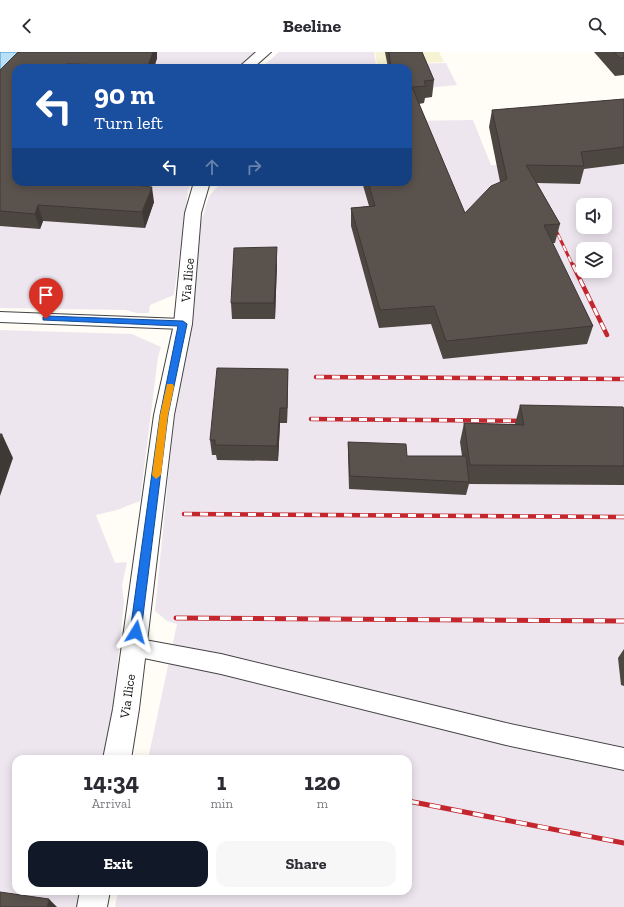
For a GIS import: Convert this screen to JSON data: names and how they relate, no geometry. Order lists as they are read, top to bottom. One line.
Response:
{"streets":{"street":["Via Ilice"]},"page":{"header":"Beeline","turn":["90 m","Turn left"],"eta":["14:34","Arrival","1","min","120","m"],"buttons":["Exit","Share"]}}
